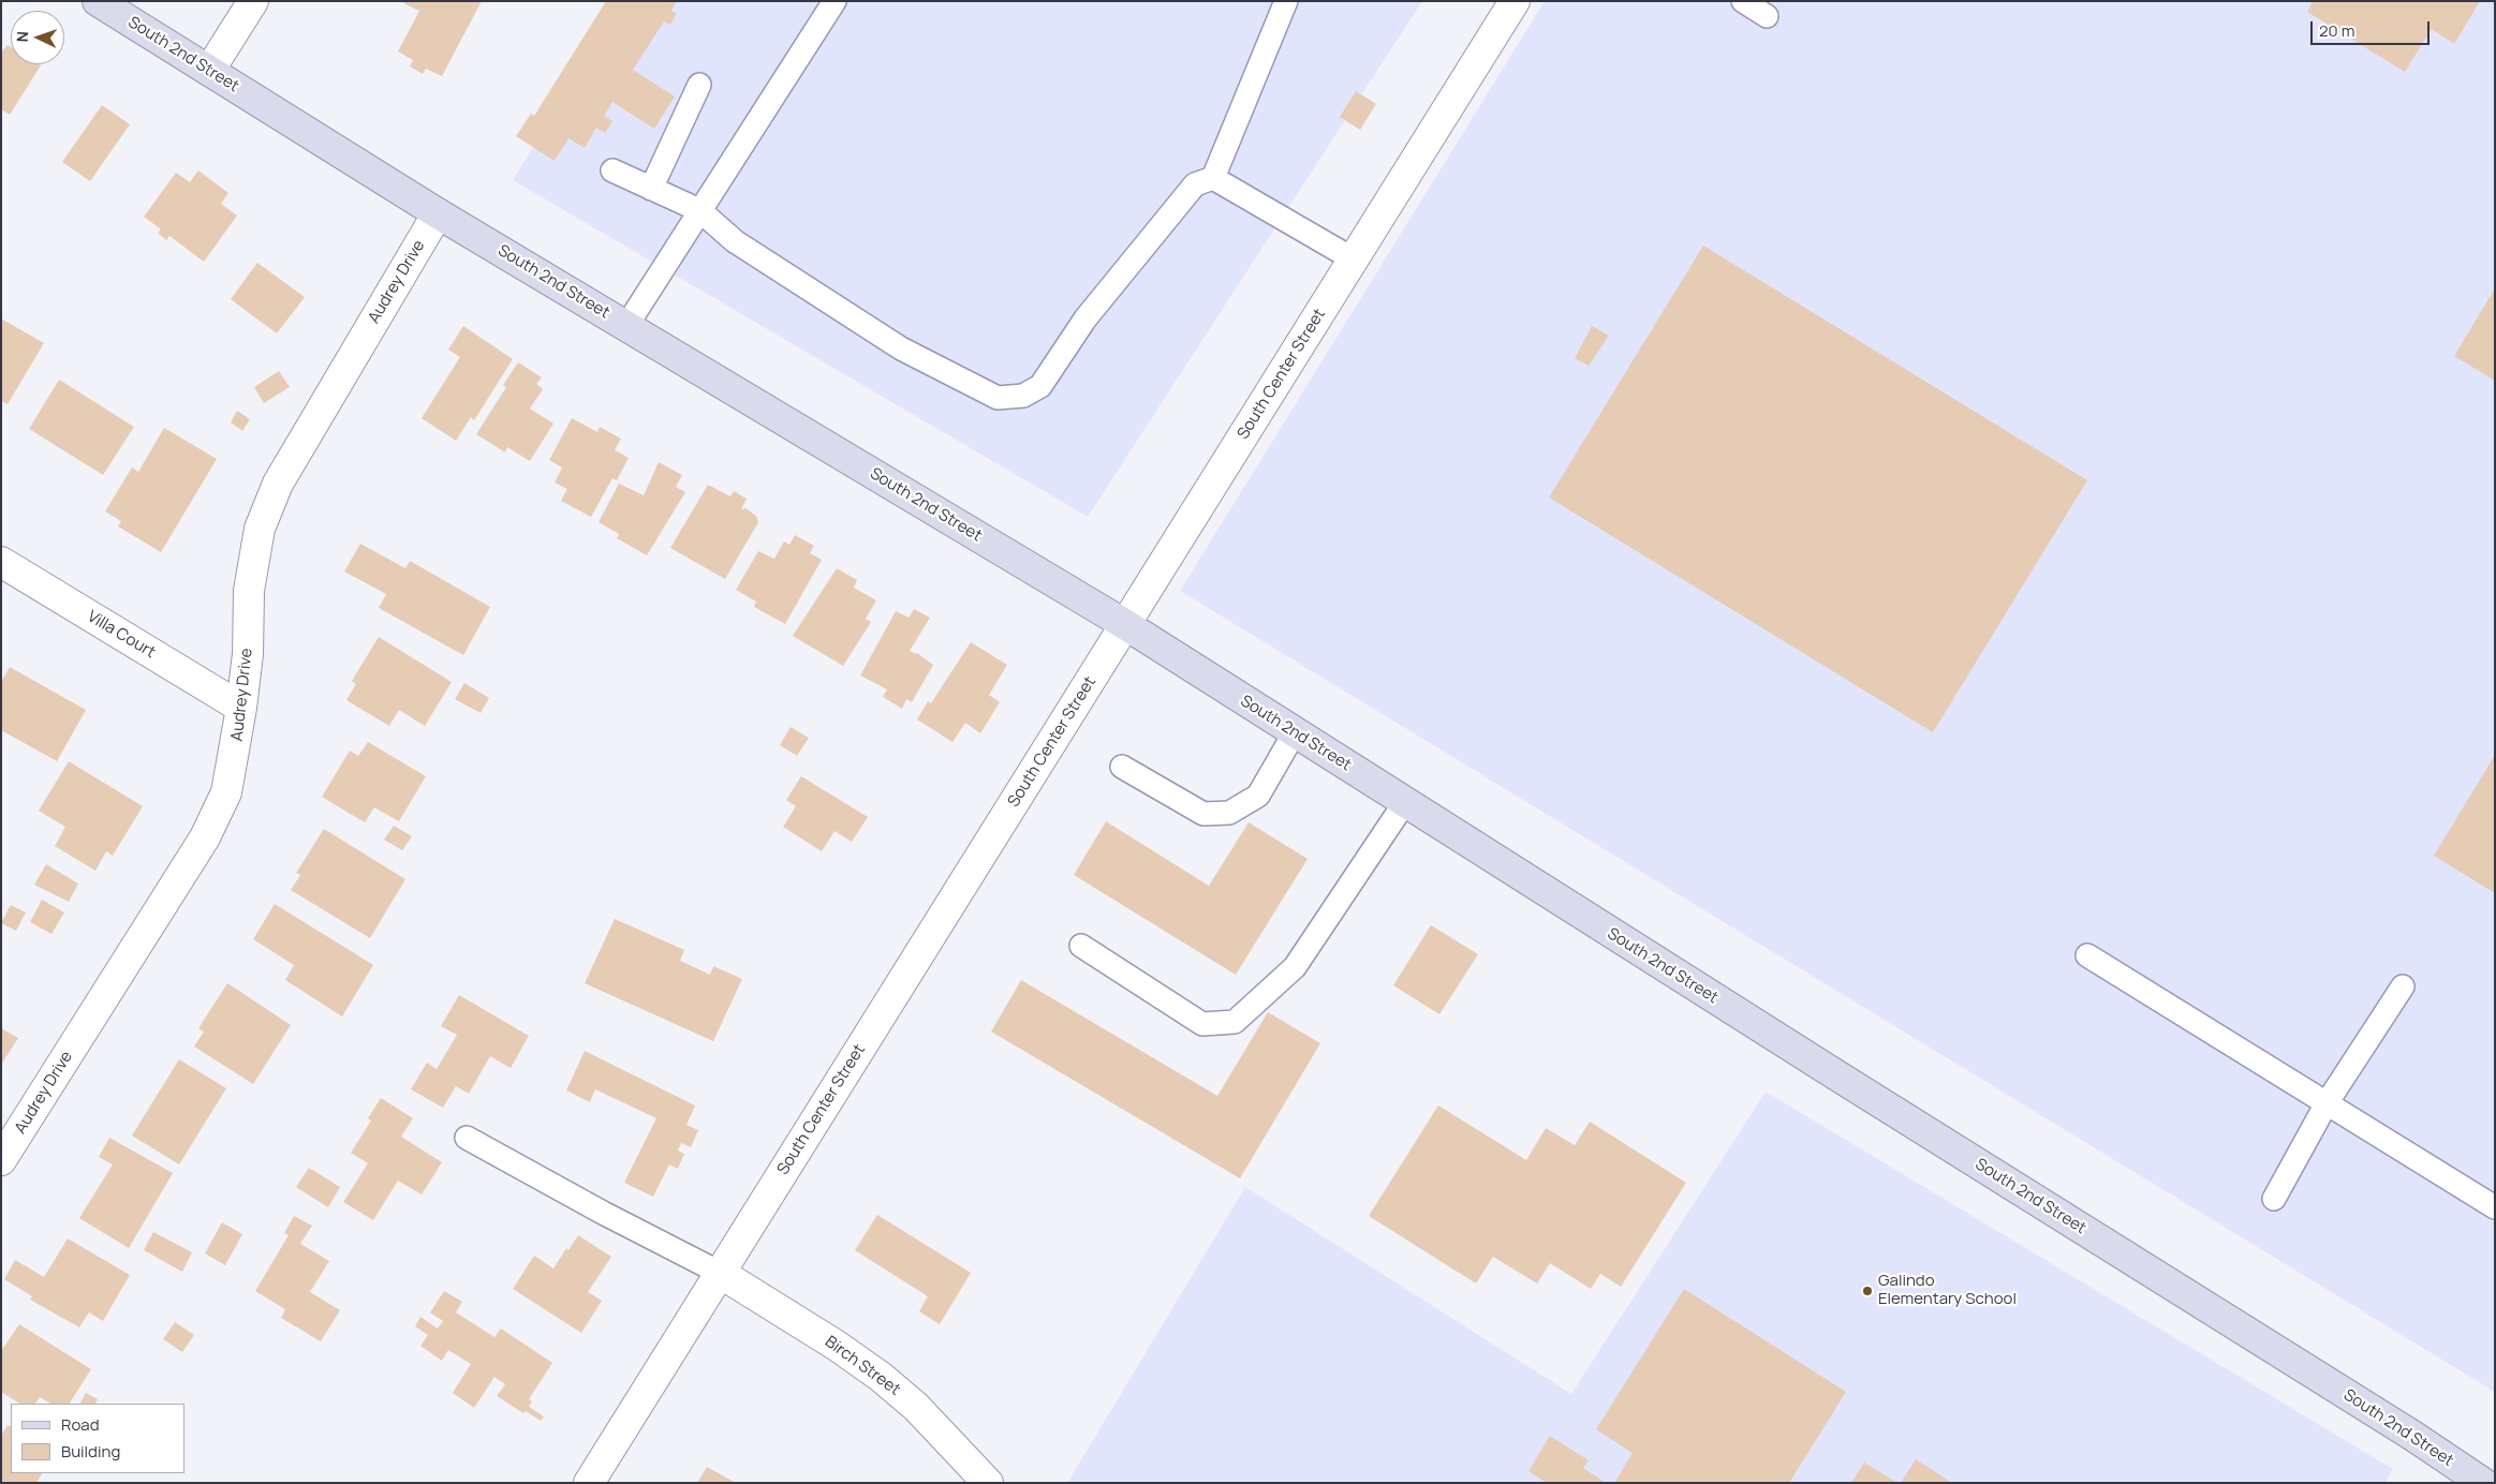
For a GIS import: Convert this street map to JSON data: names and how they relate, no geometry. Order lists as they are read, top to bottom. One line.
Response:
{"streets":{"street":["South 2nd Street","Audrey Drive","South Center Street","Villa Court","Birch Street"]},"crossings":[["South 2nd Street","Audrey Drive"],["South 2nd Street","South Center Street"],["Audrey Drive","Villa Court"],["South Center Street","Birch Street"]],"places":["Galindo Elementary School"],"legend":["Road","Building"],"scale_bar":"20 m","north":"left"}
